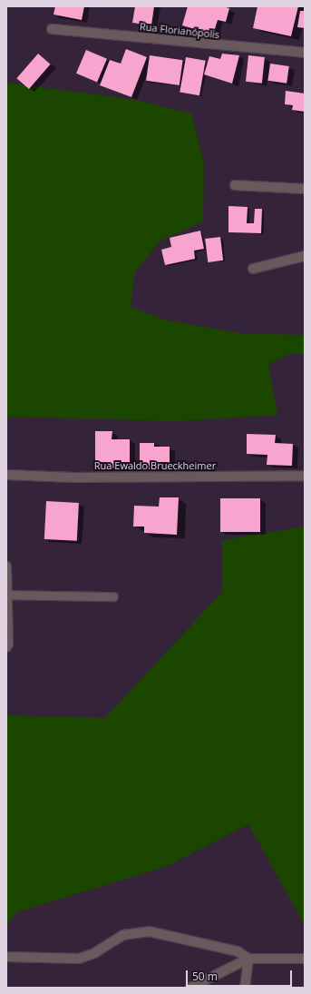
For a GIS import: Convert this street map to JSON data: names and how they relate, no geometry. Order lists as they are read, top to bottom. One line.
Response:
{"streets":{"street":["Rua Florianópolis","Rua Ewaldo Brueckheimer"]},"scale_bar":"50 m"}
